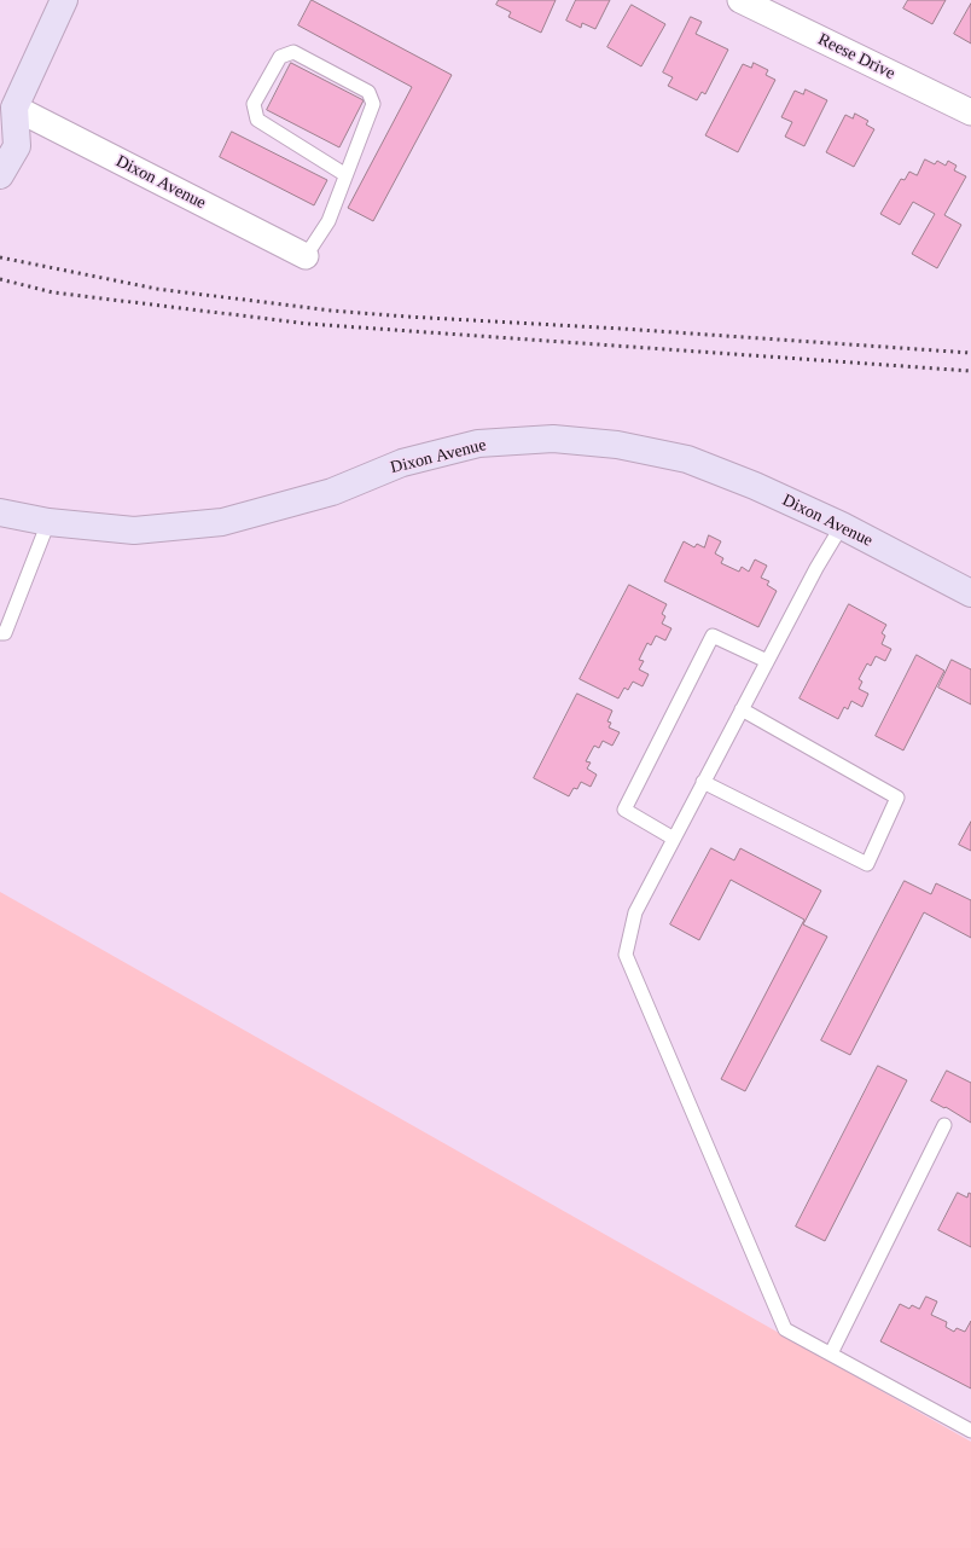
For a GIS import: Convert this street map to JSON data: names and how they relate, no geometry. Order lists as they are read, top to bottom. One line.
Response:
{"streets":{"street":["Reese Drive","Dixon Avenue"]}}
